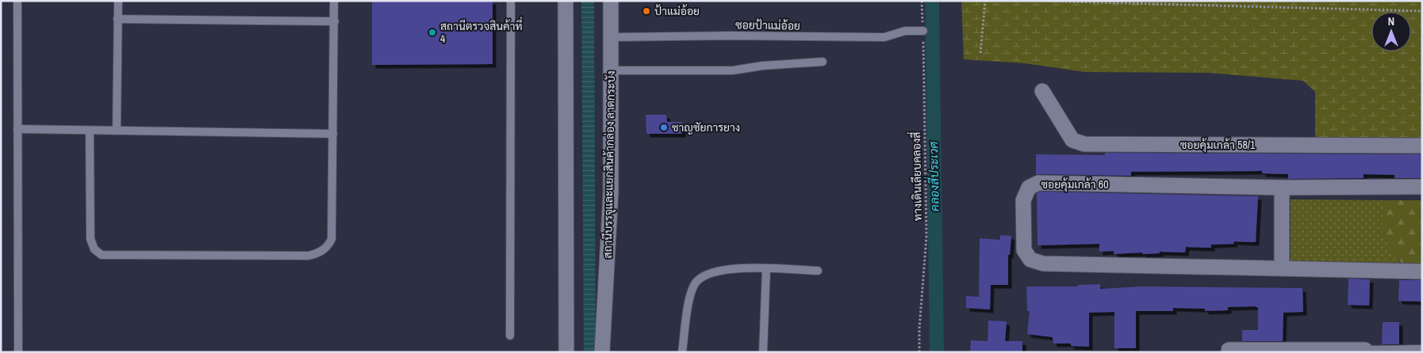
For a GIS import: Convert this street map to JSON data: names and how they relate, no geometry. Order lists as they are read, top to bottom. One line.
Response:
{"streets":{"street":["ซอยคุ้มเกล้า 58/1","สถานีบรรจุและแยกสินค้ากล่อง ลาดกระบัง","ซอยคุ้มเกล้า 60"],"lane":["ซอยป้าแม่อ้อย"],"path":["ทางเดินเลียบคลองสี่"]},"crossings":[["ซอยป้าแม่อ้อย","สถานีบรรจุและแยกสินค้ากล่อง ลาดกระบัง"],["ซอยป้าแม่อ้อย","ทางเดินเลียบคลองสี่"]],"water":["คลองสี่ประเวศ"],"places":["ป้าแม่อ้อย","สถานีตรวจสินค้าที่ 4","ชาญชัยการยาง"],"north":"top"}
